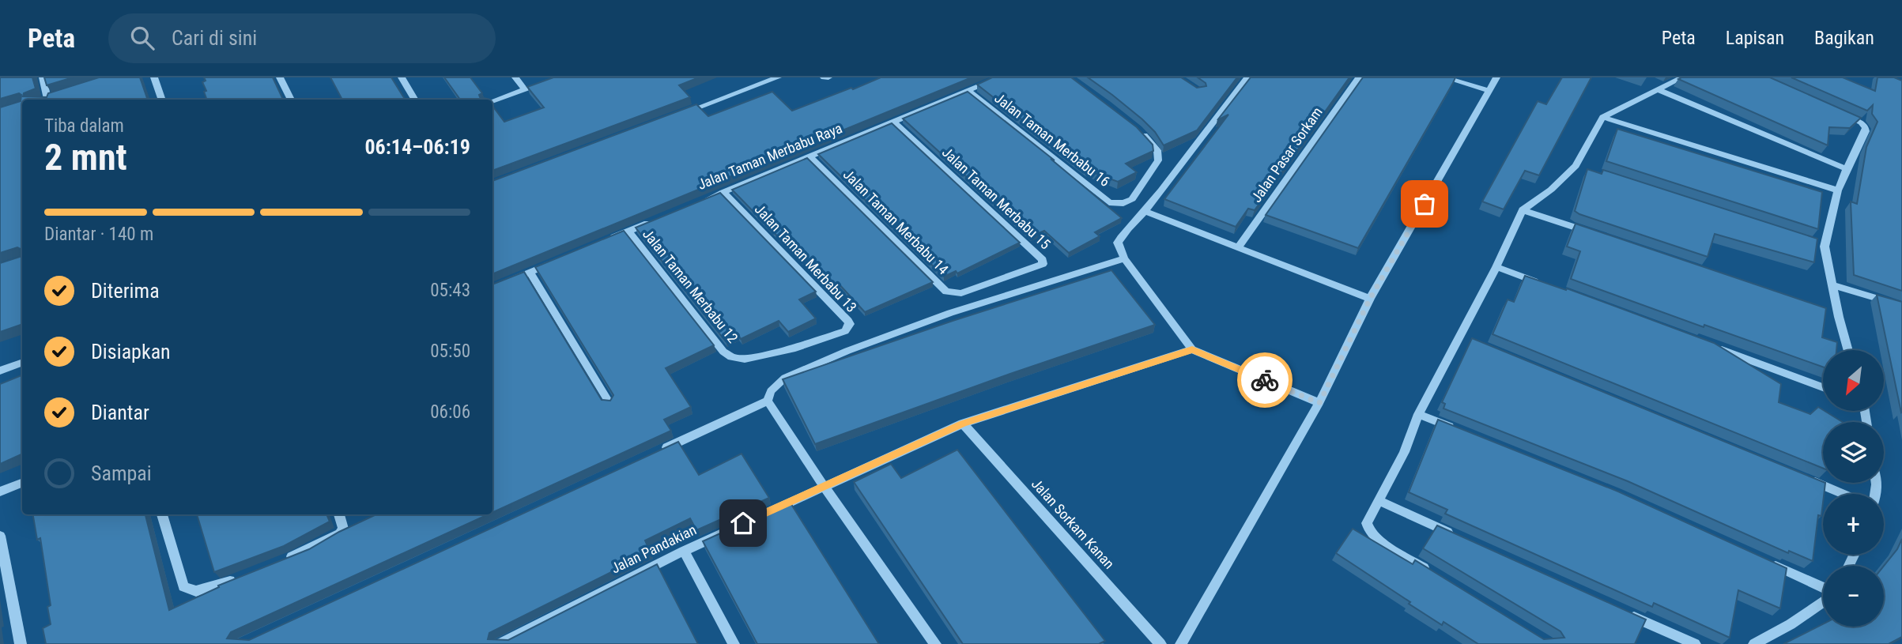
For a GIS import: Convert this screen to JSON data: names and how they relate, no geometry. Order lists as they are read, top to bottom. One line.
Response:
{"streets":{"street":["Jalan Taman Merbabu 16","Jalan Pasar Sorkam","Jalan Taman Merbabu Raya","Jalan Taman Merbabu 15","Jalan Taman Merbabu 14","Jalan Taman Merbabu 13","Jalan Taman Merbabu 12","Jalan Sorkam Kanan","Jalan Pandakian"]},"crossings":[["Jalan Taman Merbabu 16","Jalan Taman Merbabu Raya"],["Jalan Taman Merbabu Raya","Jalan Taman Merbabu 15"],["Jalan Taman Merbabu Raya","Jalan Taman Merbabu 14"],["Jalan Taman Merbabu Raya","Jalan Taman Merbabu 13"],["Jalan Taman Merbabu 15","Jalan Taman Merbabu 14"],["Jalan Taman Merbabu 13","Jalan Taman Merbabu 12"],["Jalan Sorkam Kanan","Jalan Pandakian"]],"north":"bottom left","page":{"header":"Peta","search":"Cari di sini","nav":["Peta","Lapisan","Bagikan"],"heading":["2 mnt","Tiba dalam","06:14–06:19"],"bar":"Diantar · 140 m","list":[["Diterima","05:43"],["Disiapkan","05:50"],["Diantar","06:06"],"Sampai"],"map_buttons":["+","−"]}}
